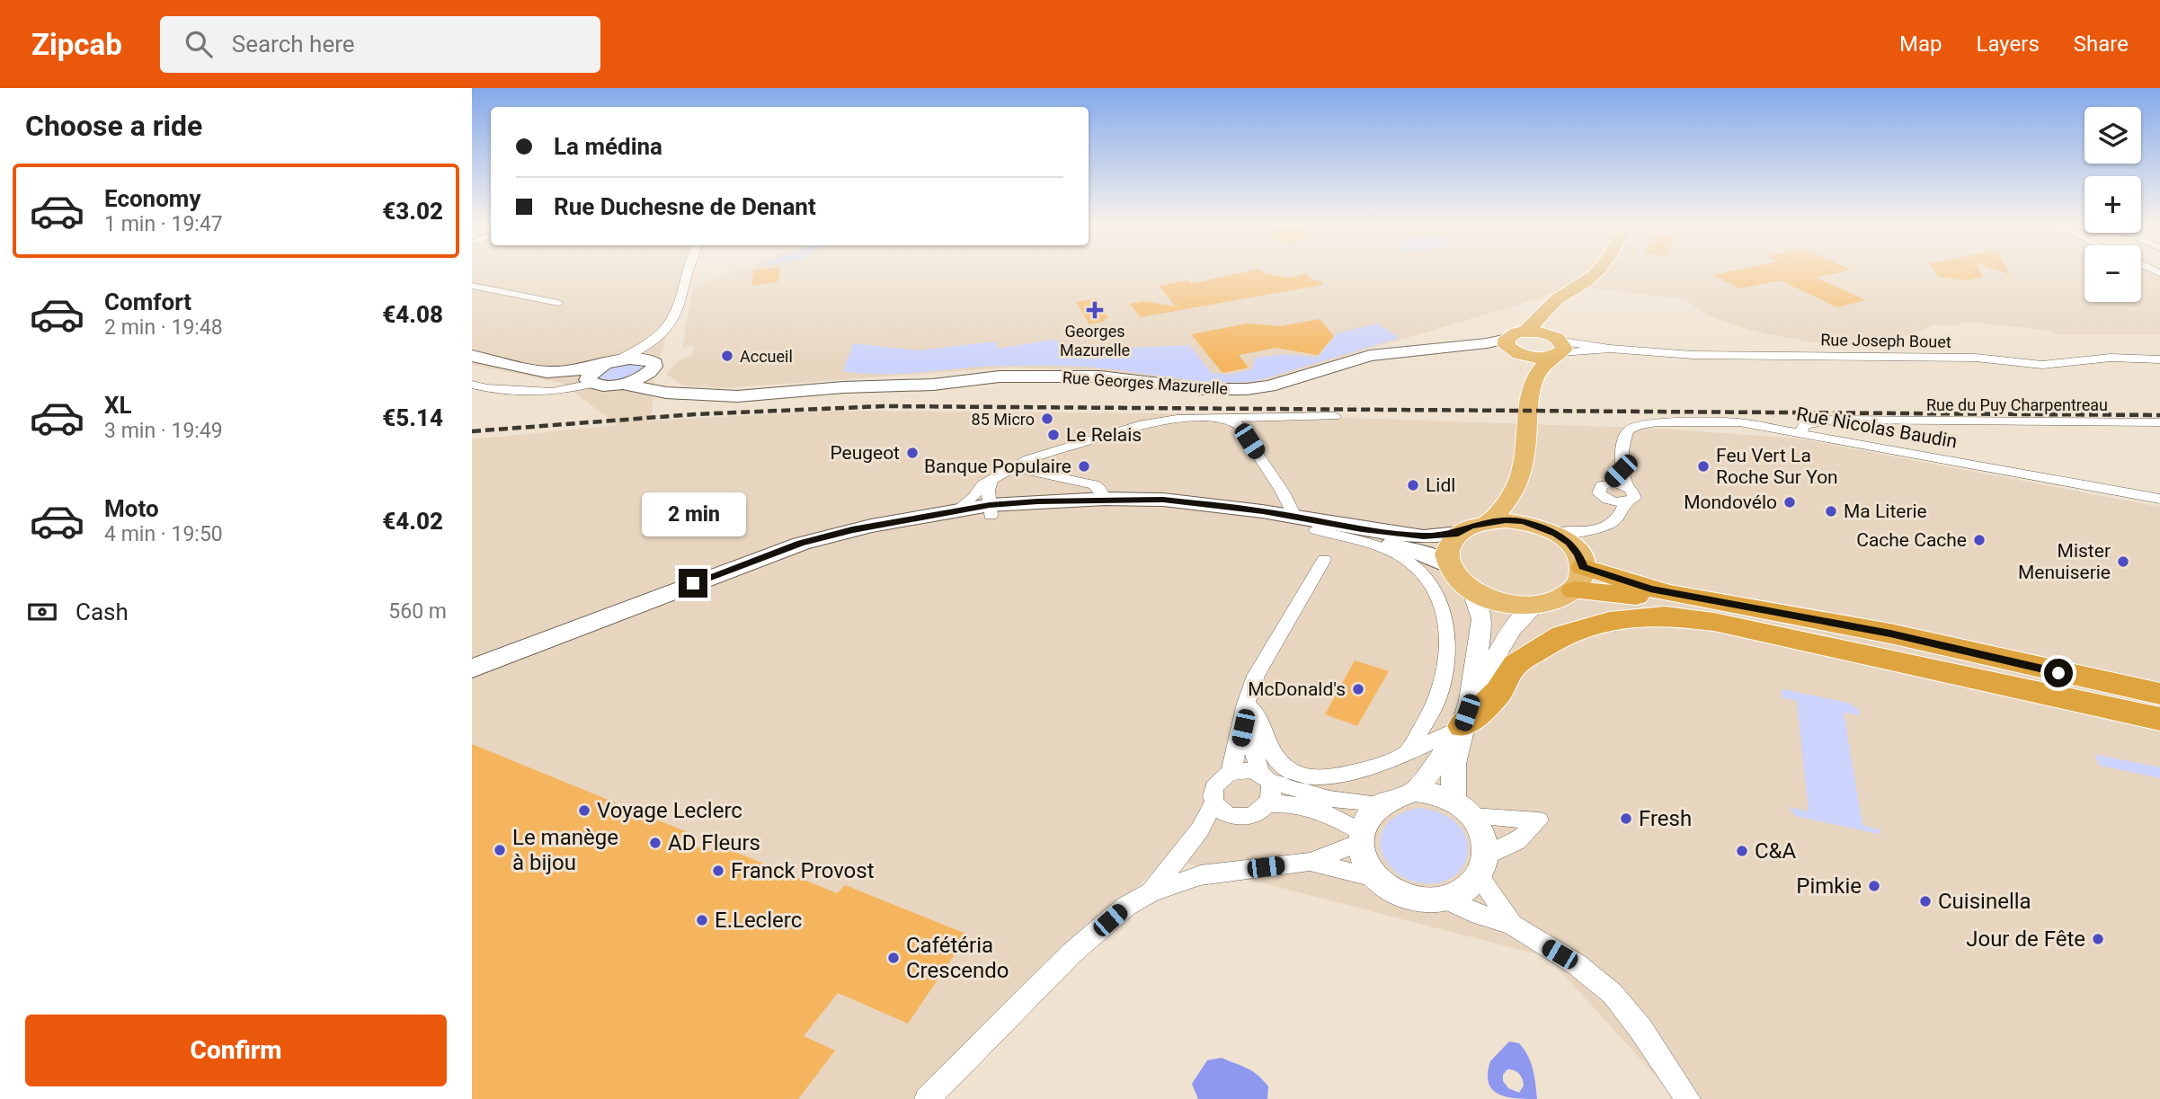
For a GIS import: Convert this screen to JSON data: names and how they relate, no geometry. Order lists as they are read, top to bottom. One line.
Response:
{"streets":{"main road":["Rue Georges Mazurelle"],"street":["Rue Joseph Bouet","Rue du Puy Charpentreau","Rue Nicolas Baudin"]},"crossings":[["Rue du Puy Charpentreau","Rue Nicolas Baudin"]],"places":{"health":["Georges Mazurelle"],"other":["Accueil","85 Micro","Le Relais","Peugeot","Banque Populaire","Feu Vert La Roche Sur Yon","Lidl","Mondovélo","Ma Literie","Cache Cache","Mister Menuiserie","McDonald's","Voyage Leclerc","Fresh","AD Fleurs","Le manège à bijou","C&A","Franck Provost","Pimkie","Cuisinella","E.Leclerc","Jour de Fête","Cafétéria Crescendo"]},"page":{"header":"Zipcab","search":"Search here","nav":["Map","Layers","Share"],"heading":"Choose a ride","map_buttons":["+","−"],"banner":["La médina","Rue Duchesne de Denant"],"list":[{"name":"Economy","note":"1 min · 19:47","value":"€3.02"},{"name":"Comfort","note":"2 min · 19:48","value":"€4.08"},{"name":"XL","note":"3 min · 19:49","value":"€5.14"},{"name":"Moto","note":"4 min · 19:50","value":"€4.02"}],"bubble":"2 min","pay":["Cash","560 m"],"buttons":"Confirm"}}
